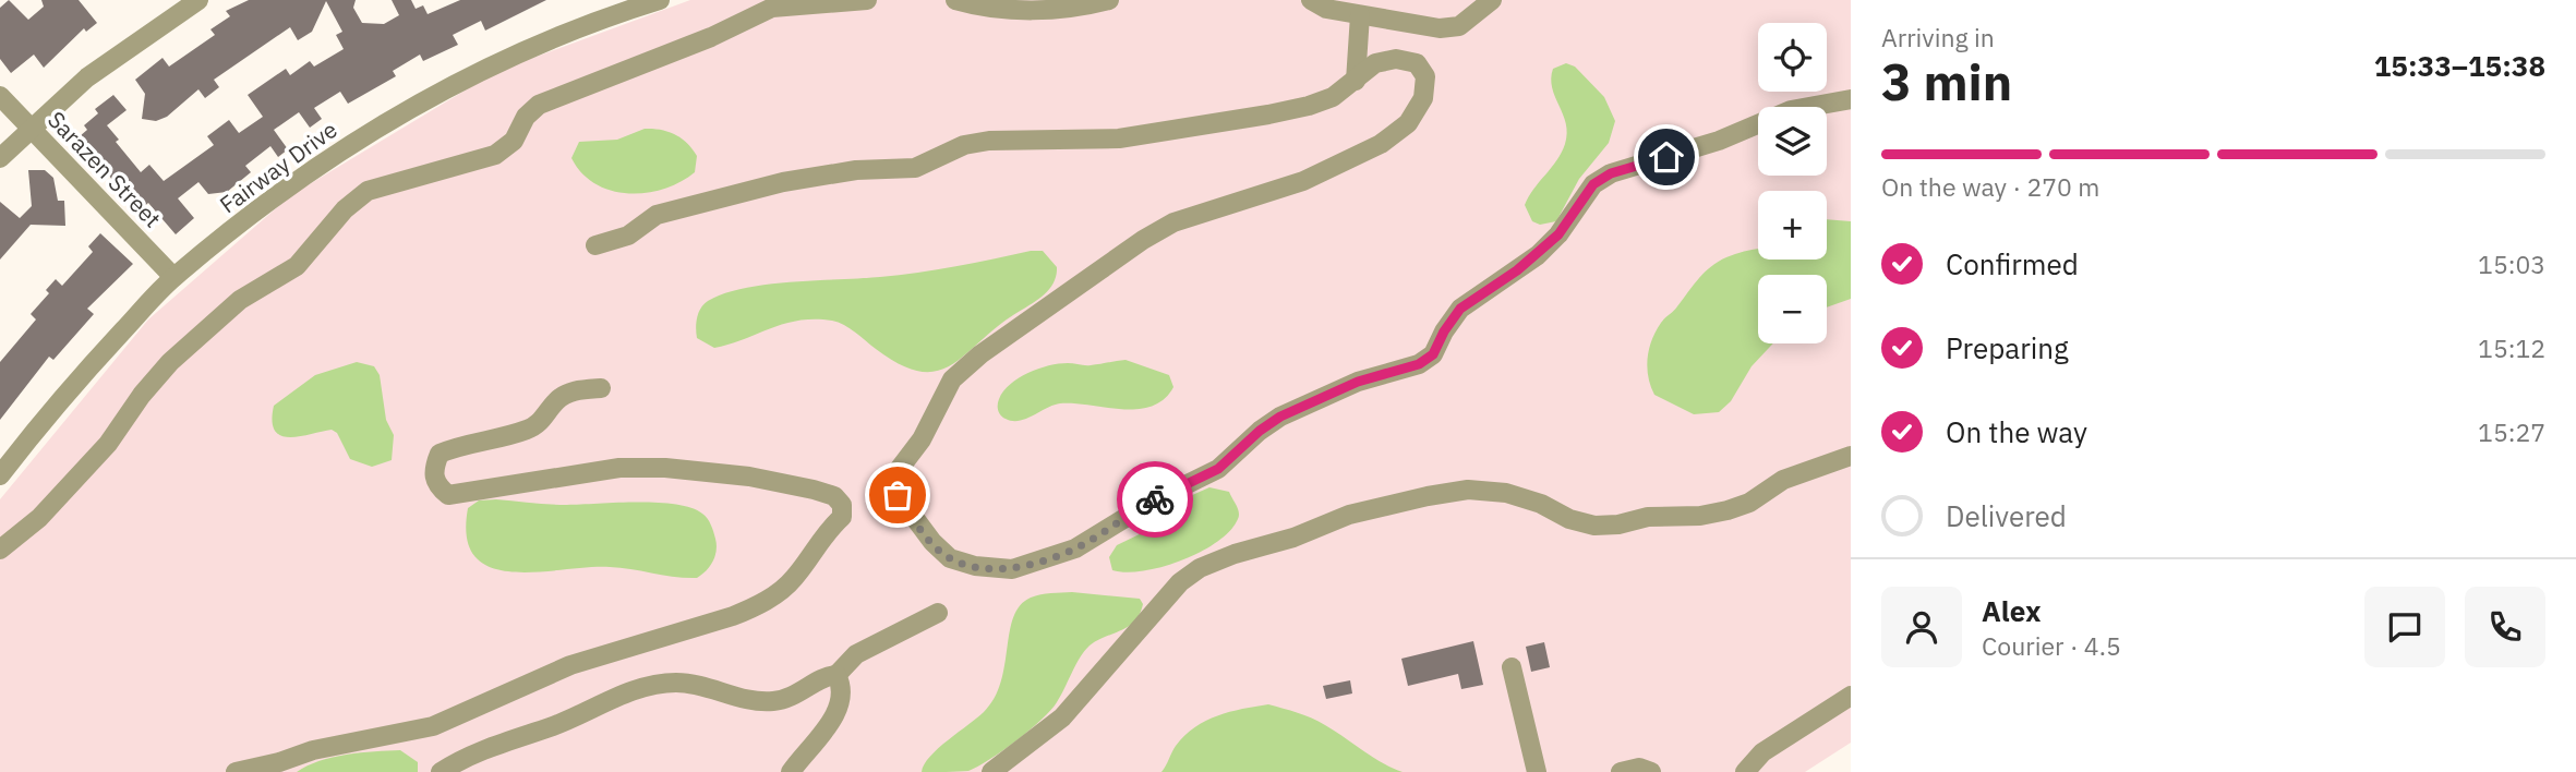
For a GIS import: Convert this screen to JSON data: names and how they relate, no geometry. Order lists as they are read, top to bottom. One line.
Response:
{"streets":{"street":["Fairway Drive","Sarazen Street"]},"crossings":[["Fairway Drive","Sarazen Street"]],"page":{"heading":["3 min","Arriving in","15:33–15:38"],"panel":["Alex","Courier · 4.5"],"map_buttons":["+","−"],"bar":"On the way · 270 m","list":[["Confirmed","15:03"],["Preparing","15:12"],["On the way","15:27"],"Delivered"]}}
